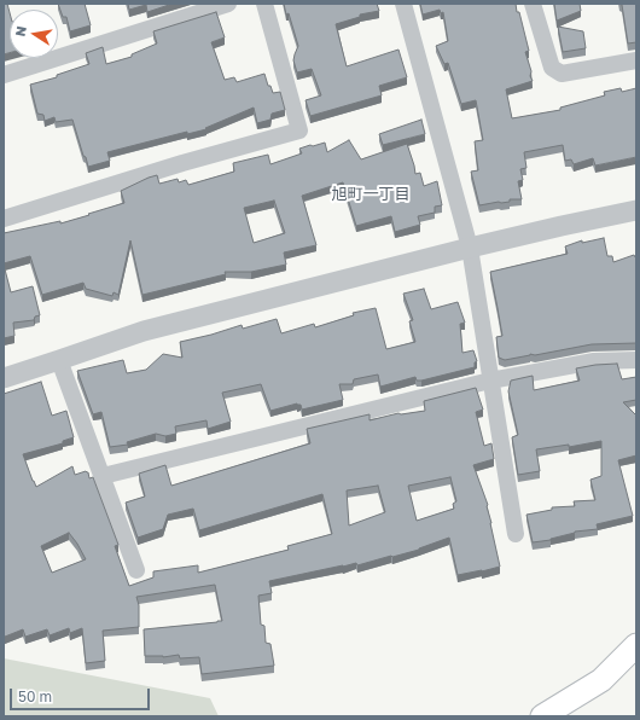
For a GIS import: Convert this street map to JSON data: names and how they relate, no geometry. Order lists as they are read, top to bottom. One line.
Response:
{"districts":["旭町一丁目"],"scale_bar":"50 m","north":"left"}
